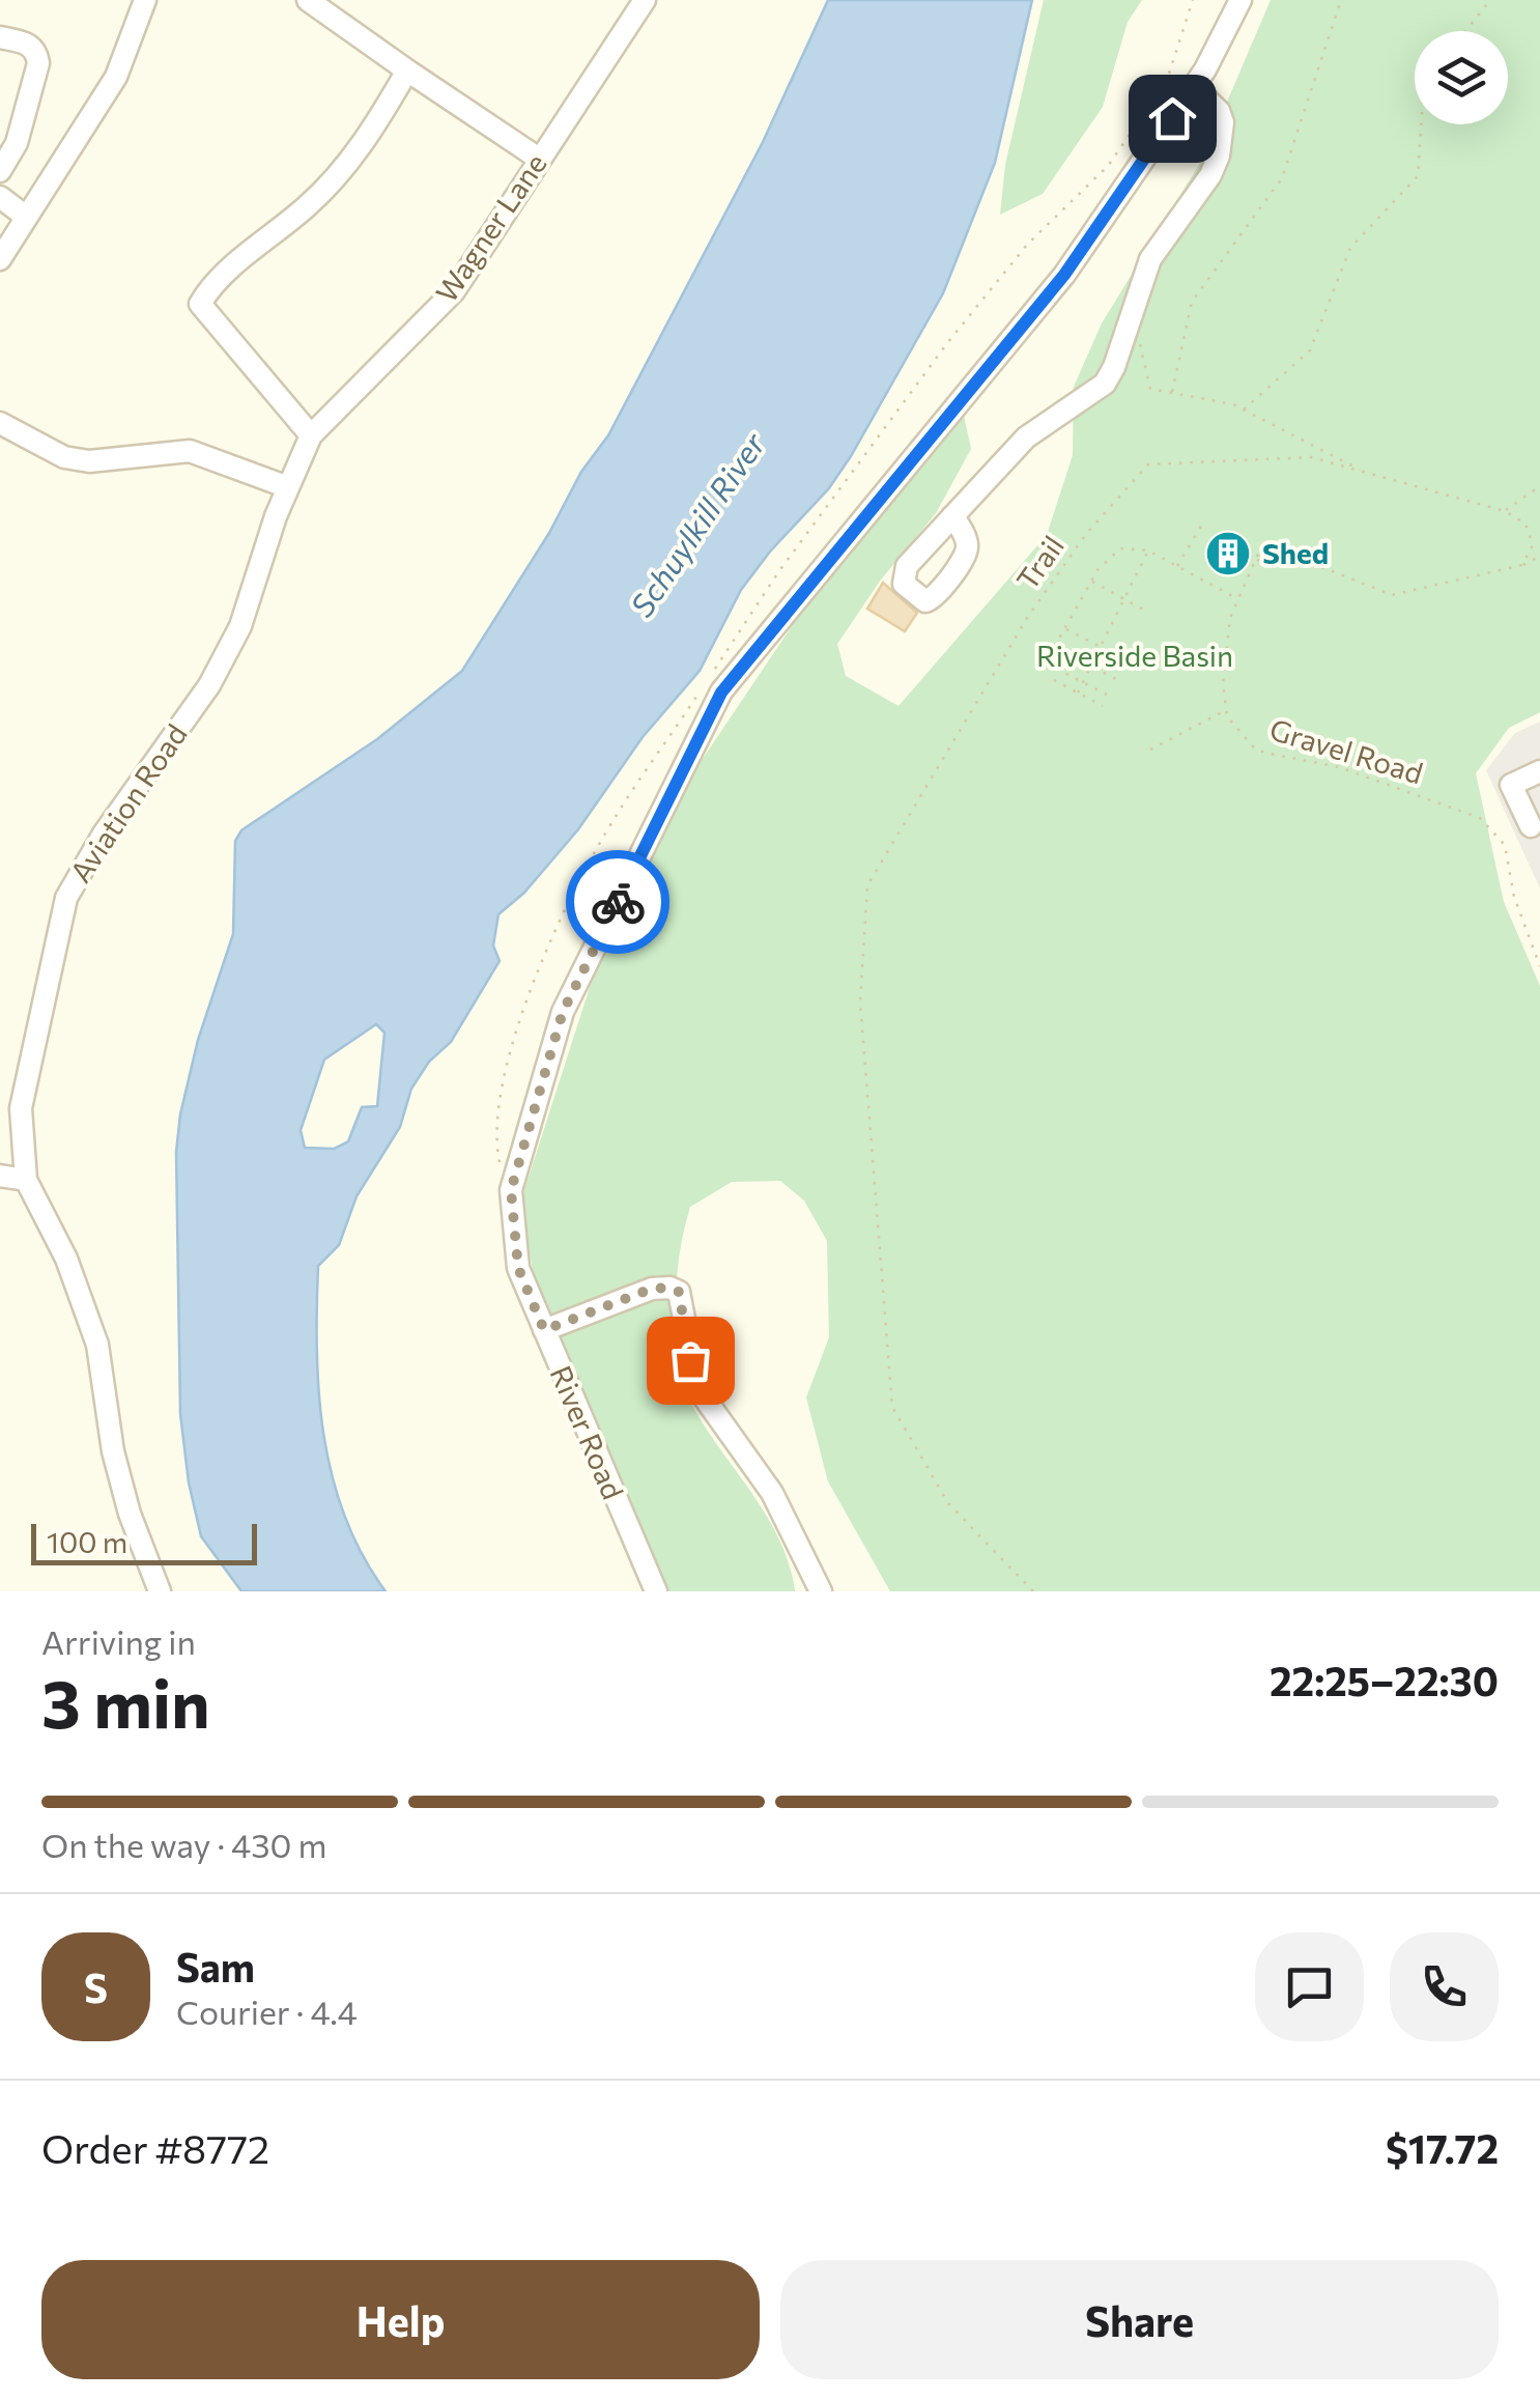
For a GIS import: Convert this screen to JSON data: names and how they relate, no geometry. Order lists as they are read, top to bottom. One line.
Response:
{"streets":{"street":["Wagner Lane","Aviation Road","River Road"],"path":["Trail","Gravel Road"]},"crossings":[["Wagner Lane","Aviation Road"]],"water":["Schuylkill River"],"parks":["Riverside Basin"],"places":{"building":["Shed"]},"scale_bar":"100 m","page":{"scale":"100 m","heading":["3 min","Arriving in","22:25–22:30"],"panel":["Sam","Courier · 4.4","Order #8772","$17.72"],"bar":"On the way · 430 m","round":"S","buttons":["Help","Share"]}}
